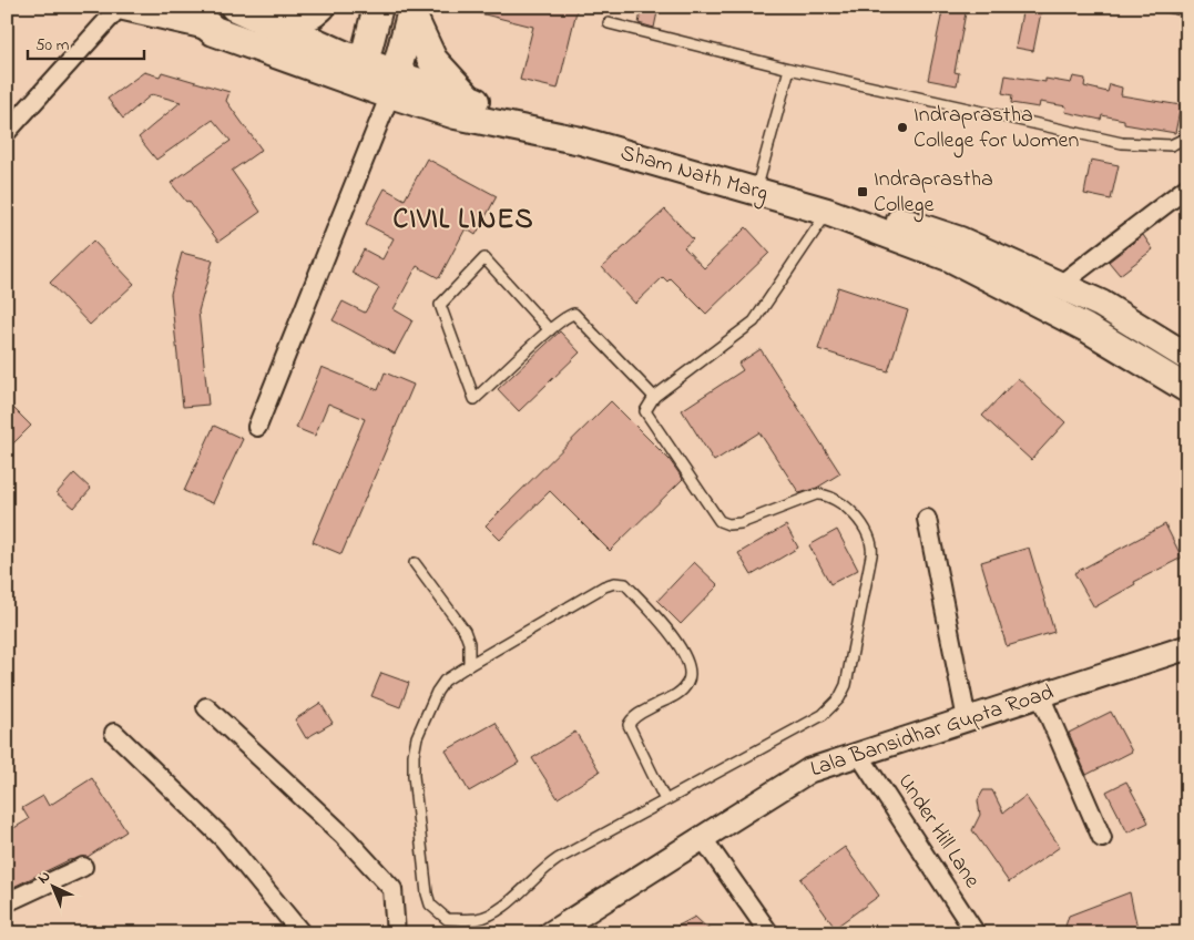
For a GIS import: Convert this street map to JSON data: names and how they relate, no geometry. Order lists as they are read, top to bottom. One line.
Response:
{"streets":{"main road":["Sham Nath Marg"],"street":["Lala Bansidhar Gupta Road","Under Hill Lane"]},"crossings":[["Lala Bansidhar Gupta Road","Under Hill Lane"]],"districts":["CIVIL LINES"],"places":{"other":["Indraprastha College for Women"],"transit":["Indraprastha College"]},"scale_bar":"50 m","north":"top left"}
